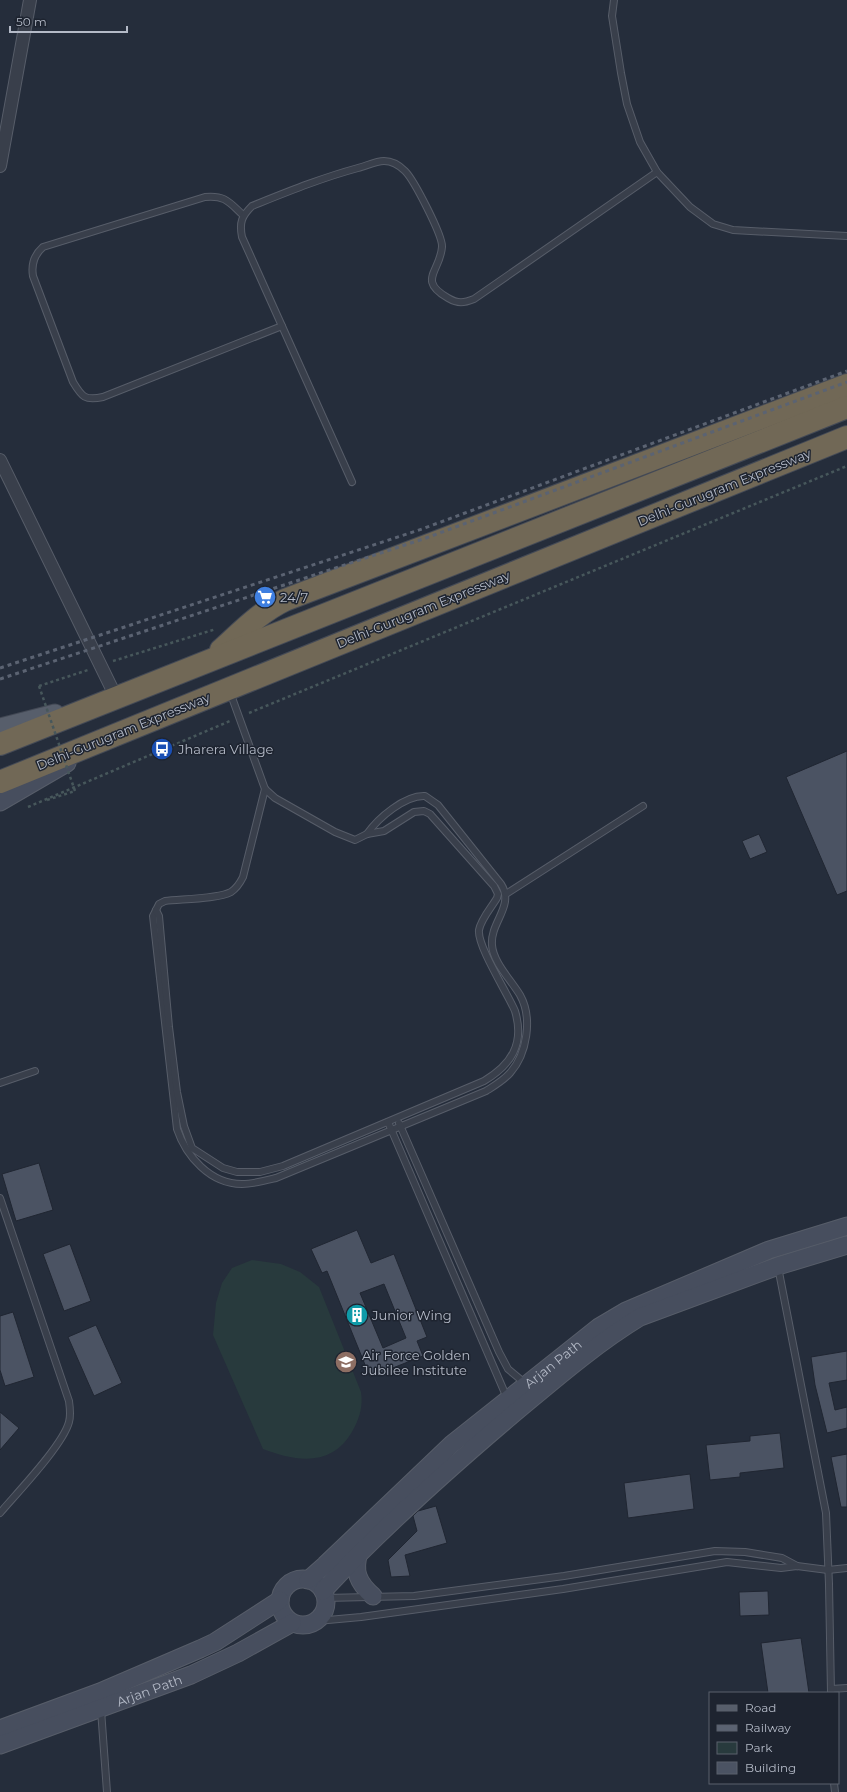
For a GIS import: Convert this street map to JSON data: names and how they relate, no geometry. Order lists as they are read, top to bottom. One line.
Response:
{"streets":{"highway":["Delhi-Gurugram Expressway"],"main road":["Arjan Path"]},"places":{"supermarket":["24/7"],"bus stop":["Jharera Village"],"building":["Junior Wing"],"school or university":["Air Force Golden Jubilee Institute"]},"legend":["Road","Railway","Park","Building"],"scale_bar":"50 m"}
